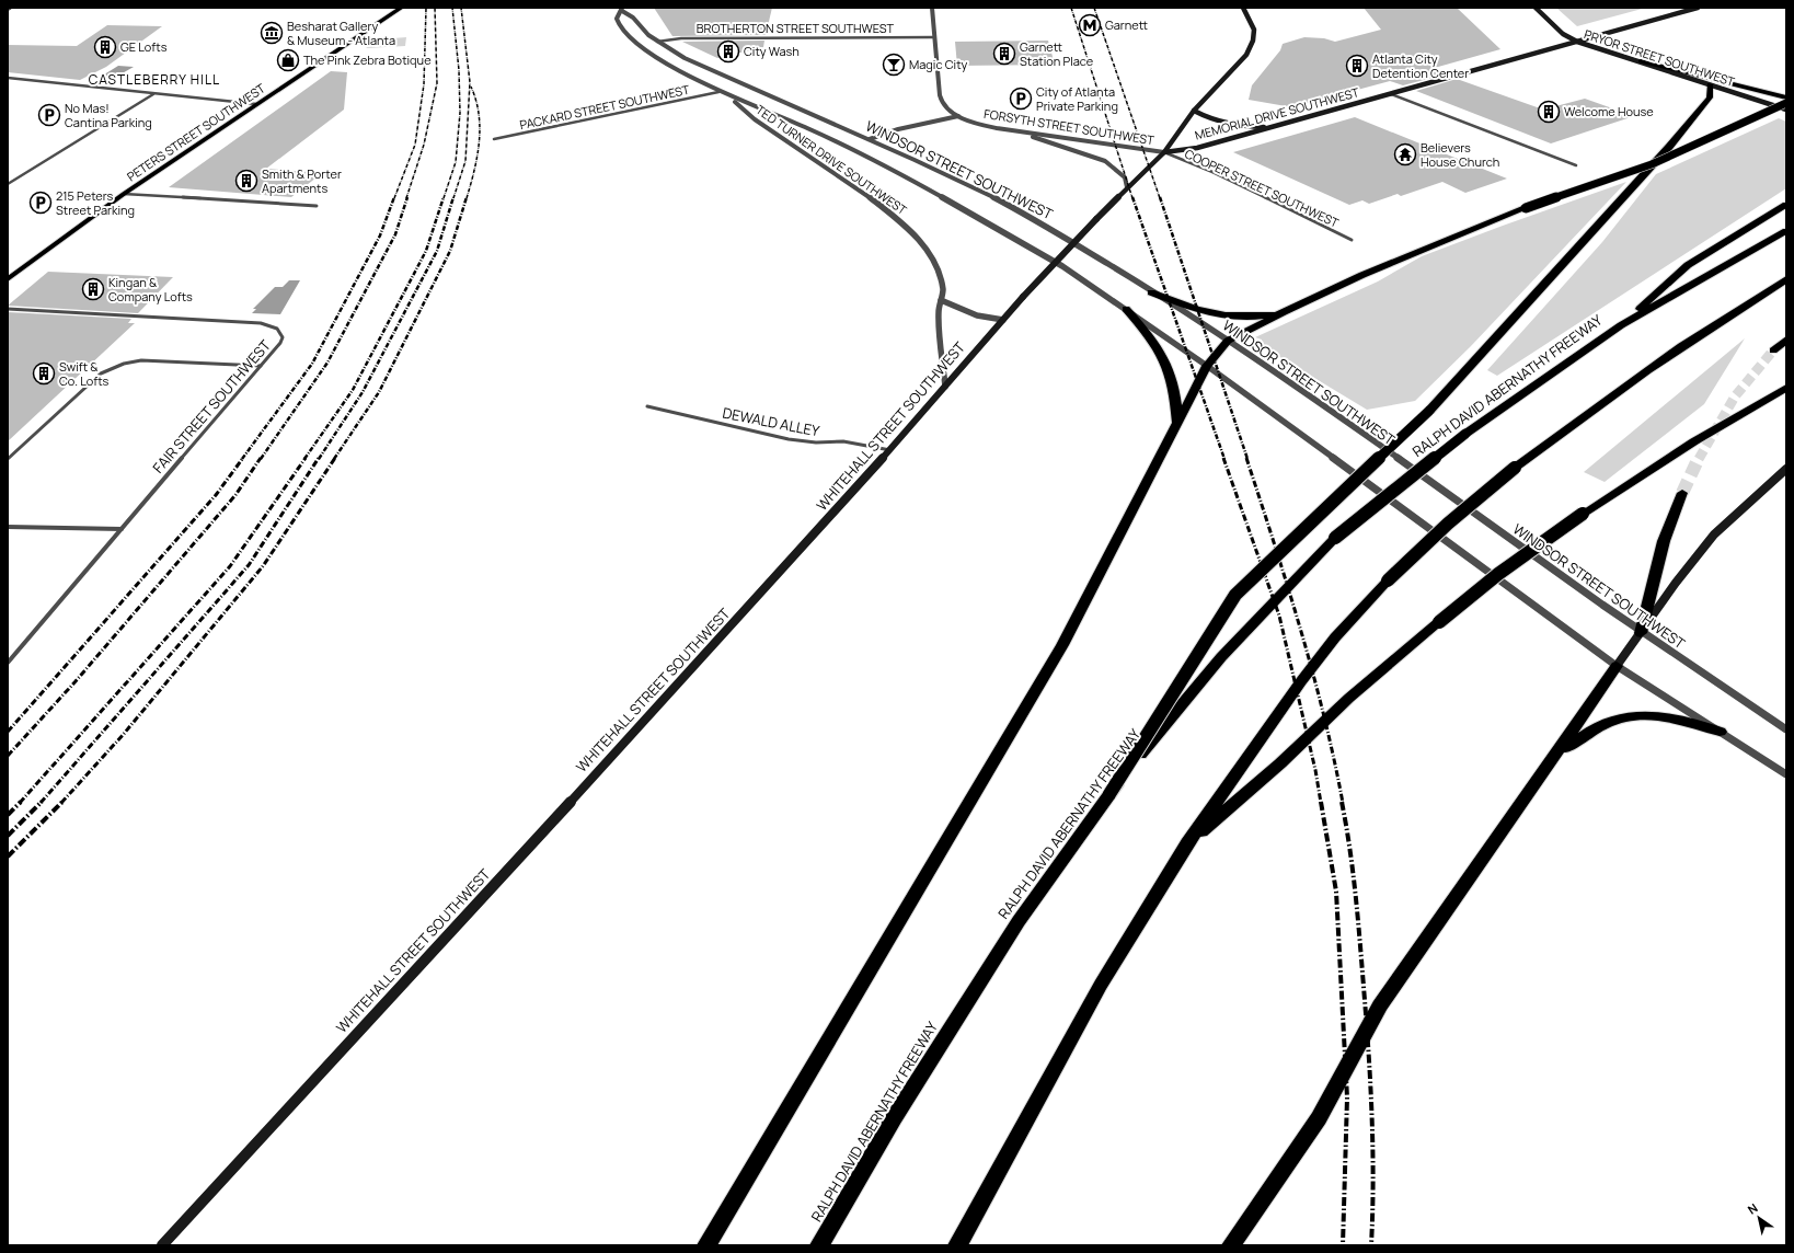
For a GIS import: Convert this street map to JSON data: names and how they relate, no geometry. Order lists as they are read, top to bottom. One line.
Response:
{"streets":{"highway":["RALPH DAVID ABERNATHY FREEWAY"],"main road":["PRYOR STREET SOUTHWEST","MEMORIAL DRIVE SOUTHWEST","PETERS STREET SOUTHWEST","WHITEHALL STREET SOUTHWEST"],"street":["BROTHERTON STREET SOUTHWEST","PACKARD STREET SOUTHWEST","FORSYTH STREET SOUTHWEST","TED TURNER DRIVE SOUTHWEST","WINDSOR STREET SOUTHWEST","COOPER STREET SOUTHWEST","FAIR STREET SOUTHWEST","DEWALD ALLEY"]},"crossings":[["BROTHERTON STREET SOUTHWEST","FORSYTH STREET SOUTHWEST"],["BROTHERTON STREET SOUTHWEST","TED TURNER DRIVE SOUTHWEST"],["PRYOR STREET SOUTHWEST","MEMORIAL DRIVE SOUTHWEST"],["PACKARD STREET SOUTHWEST","TED TURNER DRIVE SOUTHWEST"],["MEMORIAL DRIVE SOUTHWEST","FORSYTH STREET SOUTHWEST"],["MEMORIAL DRIVE SOUTHWEST","COOPER STREET SOUTHWEST"],["MEMORIAL DRIVE SOUTHWEST","WHITEHALL STREET SOUTHWEST"],["FORSYTH STREET SOUTHWEST","COOPER STREET SOUTHWEST"],["FORSYTH STREET SOUTHWEST","WHITEHALL STREET SOUTHWEST"],["TED TURNER DRIVE SOUTHWEST","WINDSOR STREET SOUTHWEST"],["TED TURNER DRIVE SOUTHWEST","WHITEHALL STREET SOUTHWEST"],["COOPER STREET SOUTHWEST","WHITEHALL STREET SOUTHWEST"],["DEWALD ALLEY","WHITEHALL STREET SOUTHWEST"]],"districts":["CASTLEBERRY HILL"],"places":{"metro station":["Garnett"],"museum":["Besharat Gallery & Museum - Atlanta"],"building":["GE Lofts","City Wash","Garnett Station Place","Atlanta City Detention Center","Welcome House","Smith & Porter Apartments","Kingan & Company Lofts","Swift & Co. Lofts"],"shop":["The Pink Zebra Botique"],"bar":["Magic City"],"parking":["City of Atlanta Private Parking","No Mas! Cantina Parking","215 Peters Street Parking"],"temple":["Believers House Church"]},"north":"top left"}
